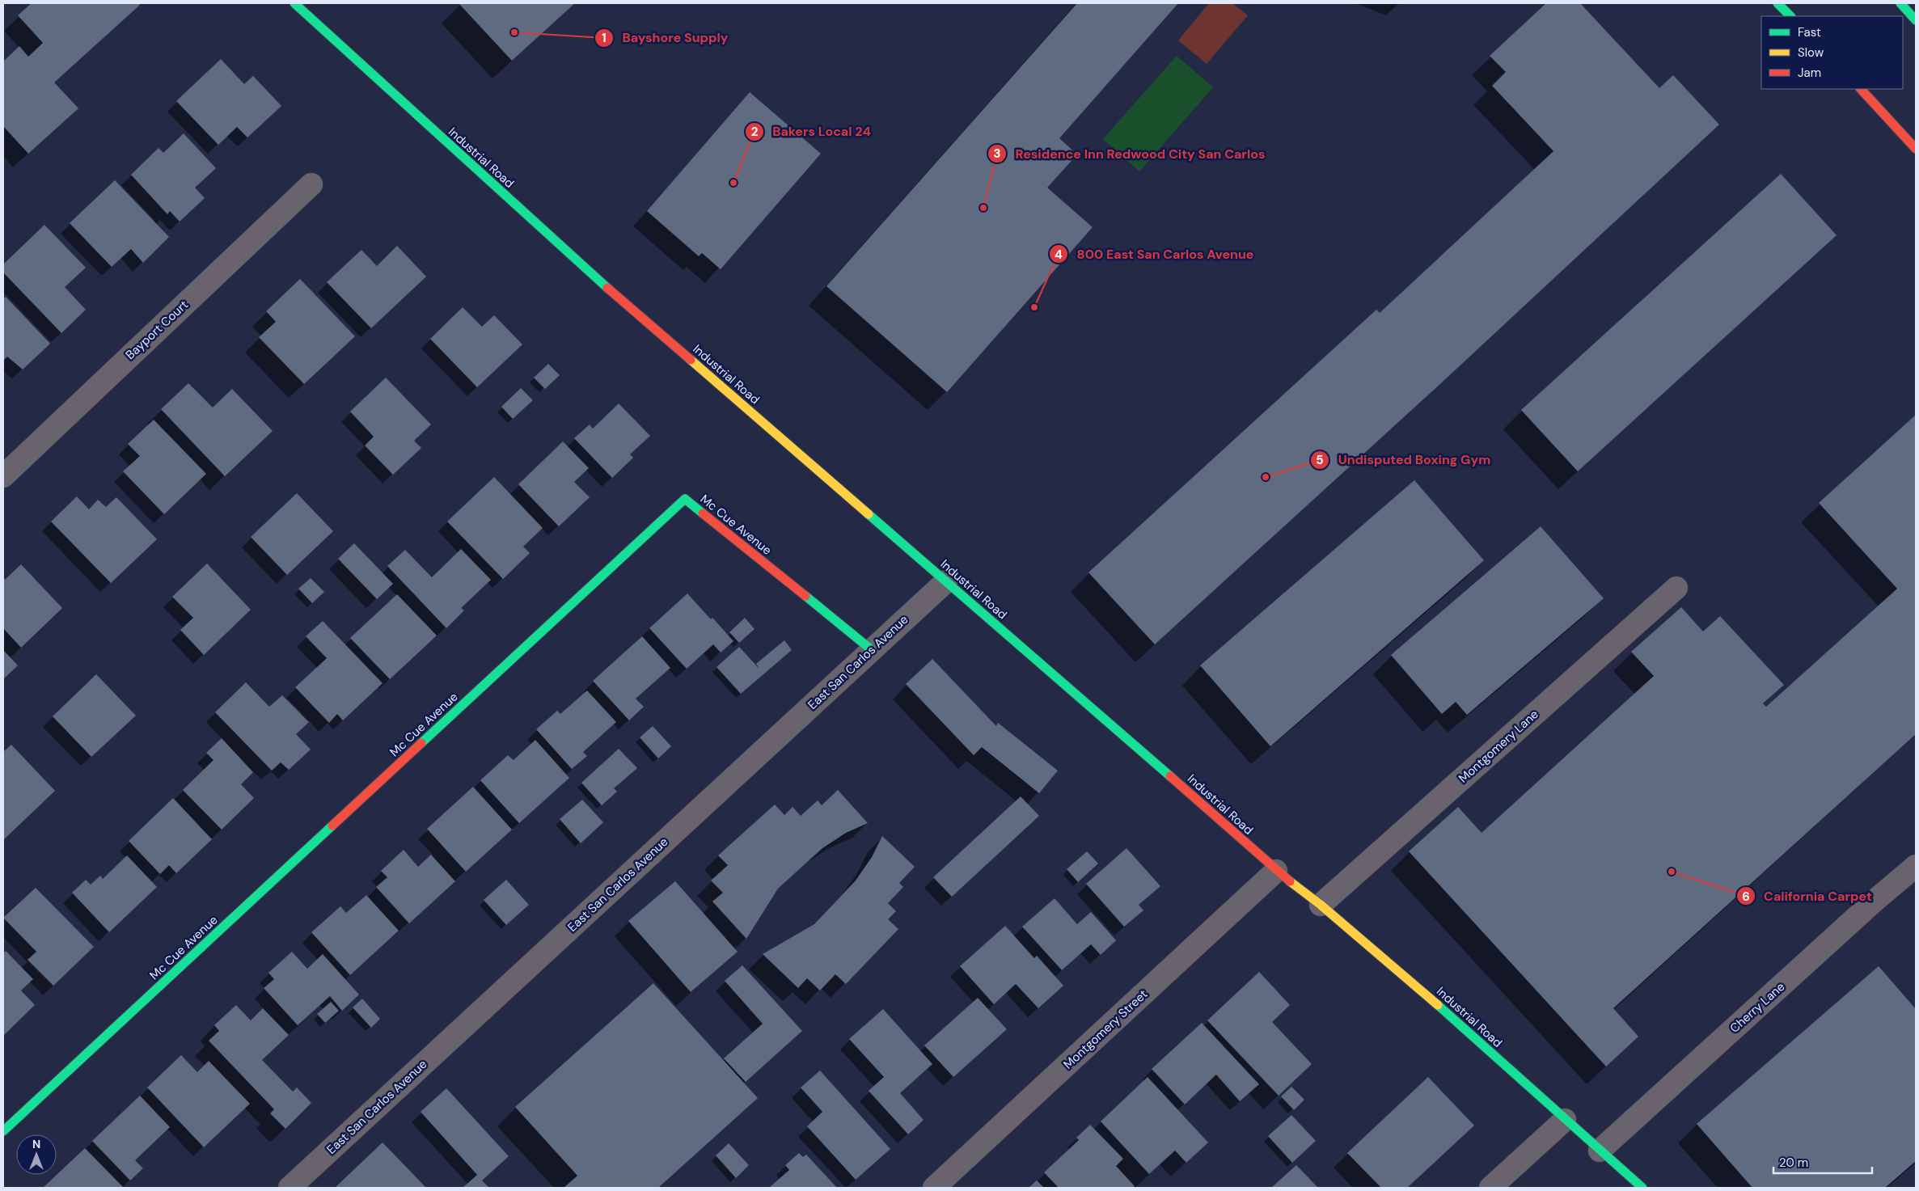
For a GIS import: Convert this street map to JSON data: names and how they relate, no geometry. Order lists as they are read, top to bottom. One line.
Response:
{"streets":{"main road":["Industrial Road","Mc Cue Avenue"],"street":["Bayport Court","East San Carlos Avenue","Montgomery Lane","Cherry Lane","Montgomery Street"]},"crossings":[["Industrial Road","East San Carlos Avenue"],["Industrial Road","Montgomery Lane"],["Industrial Road","Cherry Lane"],["Industrial Road","Montgomery Street"],["Mc Cue Avenue","East San Carlos Avenue"]],"places":["Bayshore Supply","Bakers Local 24","Residence Inn Redwood City San Carlos","800 East San Carlos Avenue","Undisputed Boxing Gym","California Carpet"],"legend":["Fast","Slow","Jam"],"scale_bar":"20 m","north":"top"}
